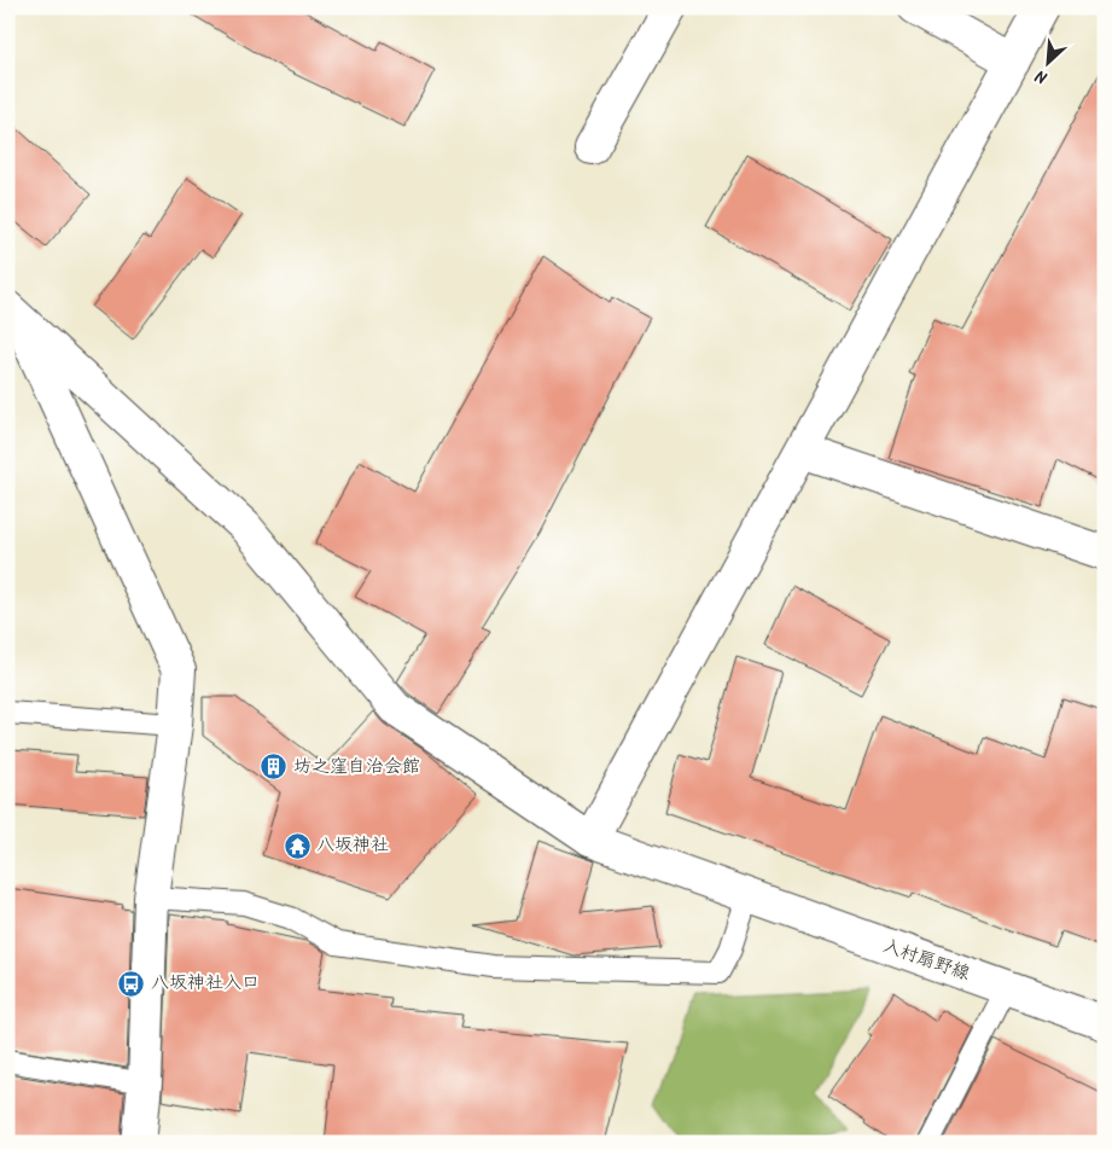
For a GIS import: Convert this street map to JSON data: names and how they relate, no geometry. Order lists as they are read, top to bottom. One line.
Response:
{"streets":{"street":["入村扇野線"]},"places":{"building":["坊之窪自治会館"],"temple":["八坂神社"],"bus stop":["八坂神社入口"]},"north":"bottom left"}
